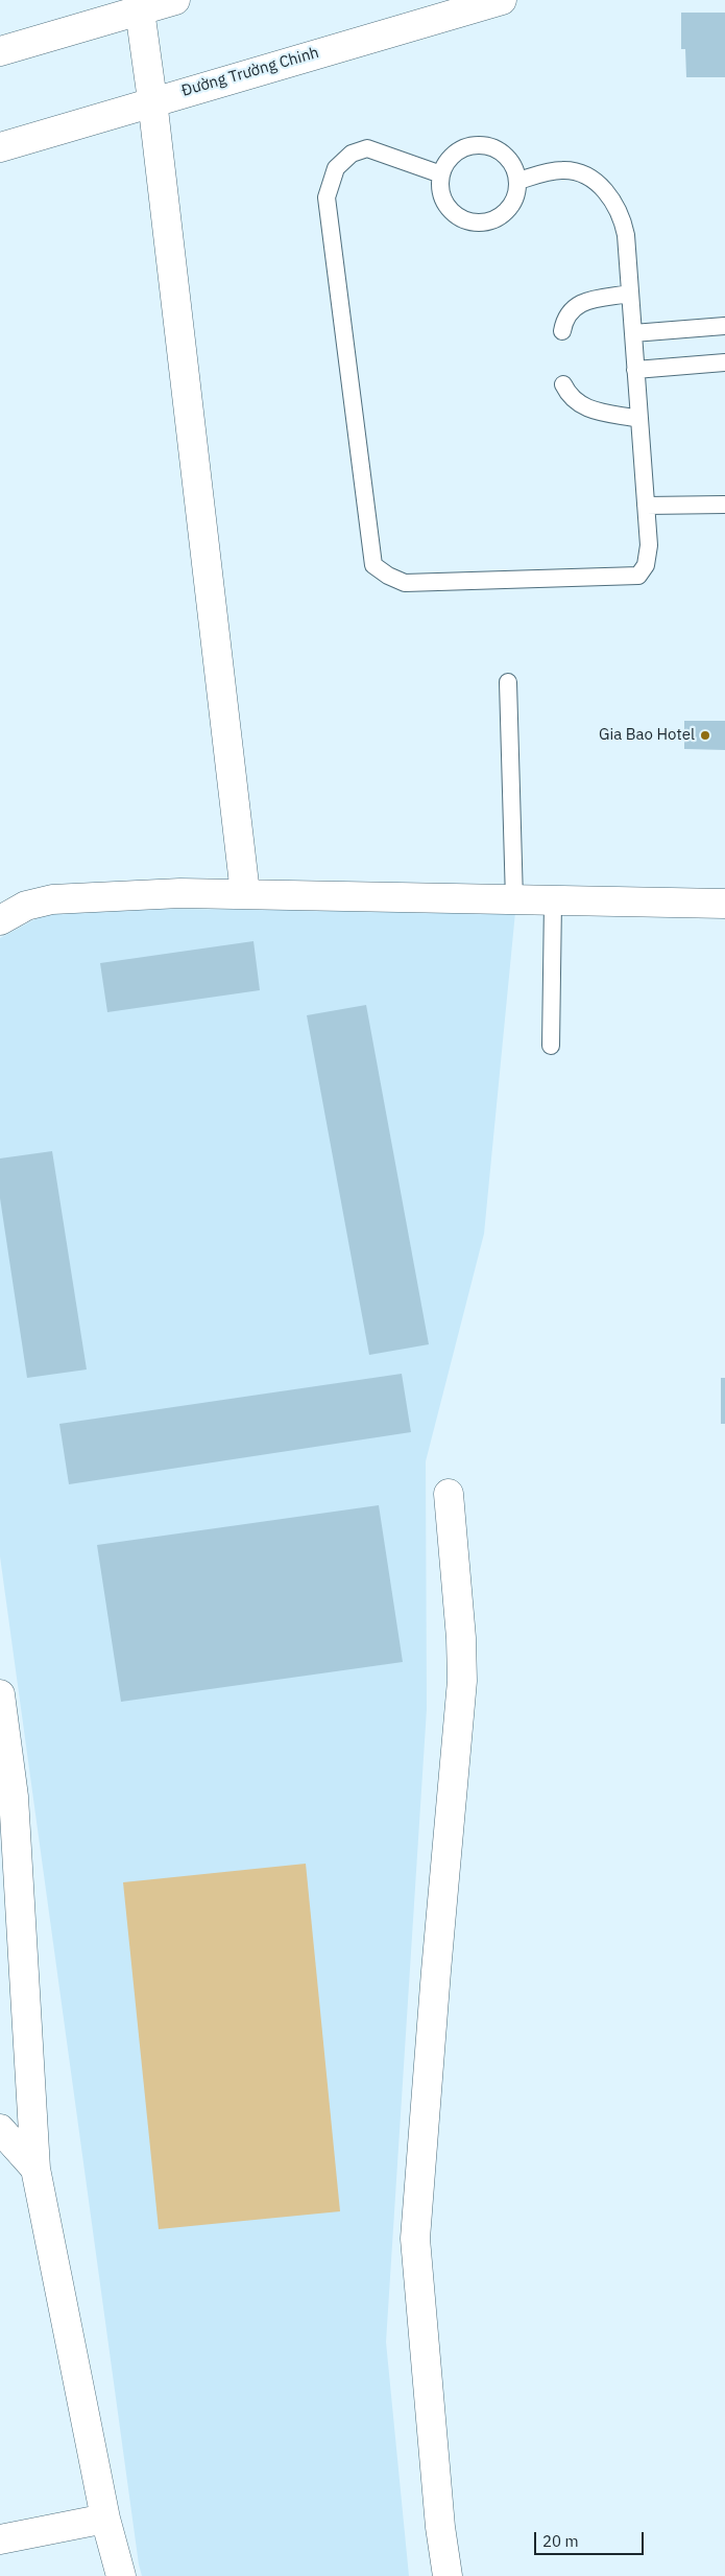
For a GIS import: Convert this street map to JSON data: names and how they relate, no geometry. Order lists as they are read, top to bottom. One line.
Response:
{"streets":{"street":["Đường Trường Chinh"]},"places":["Gia Bao Hotel"],"scale_bar":"20 m"}
